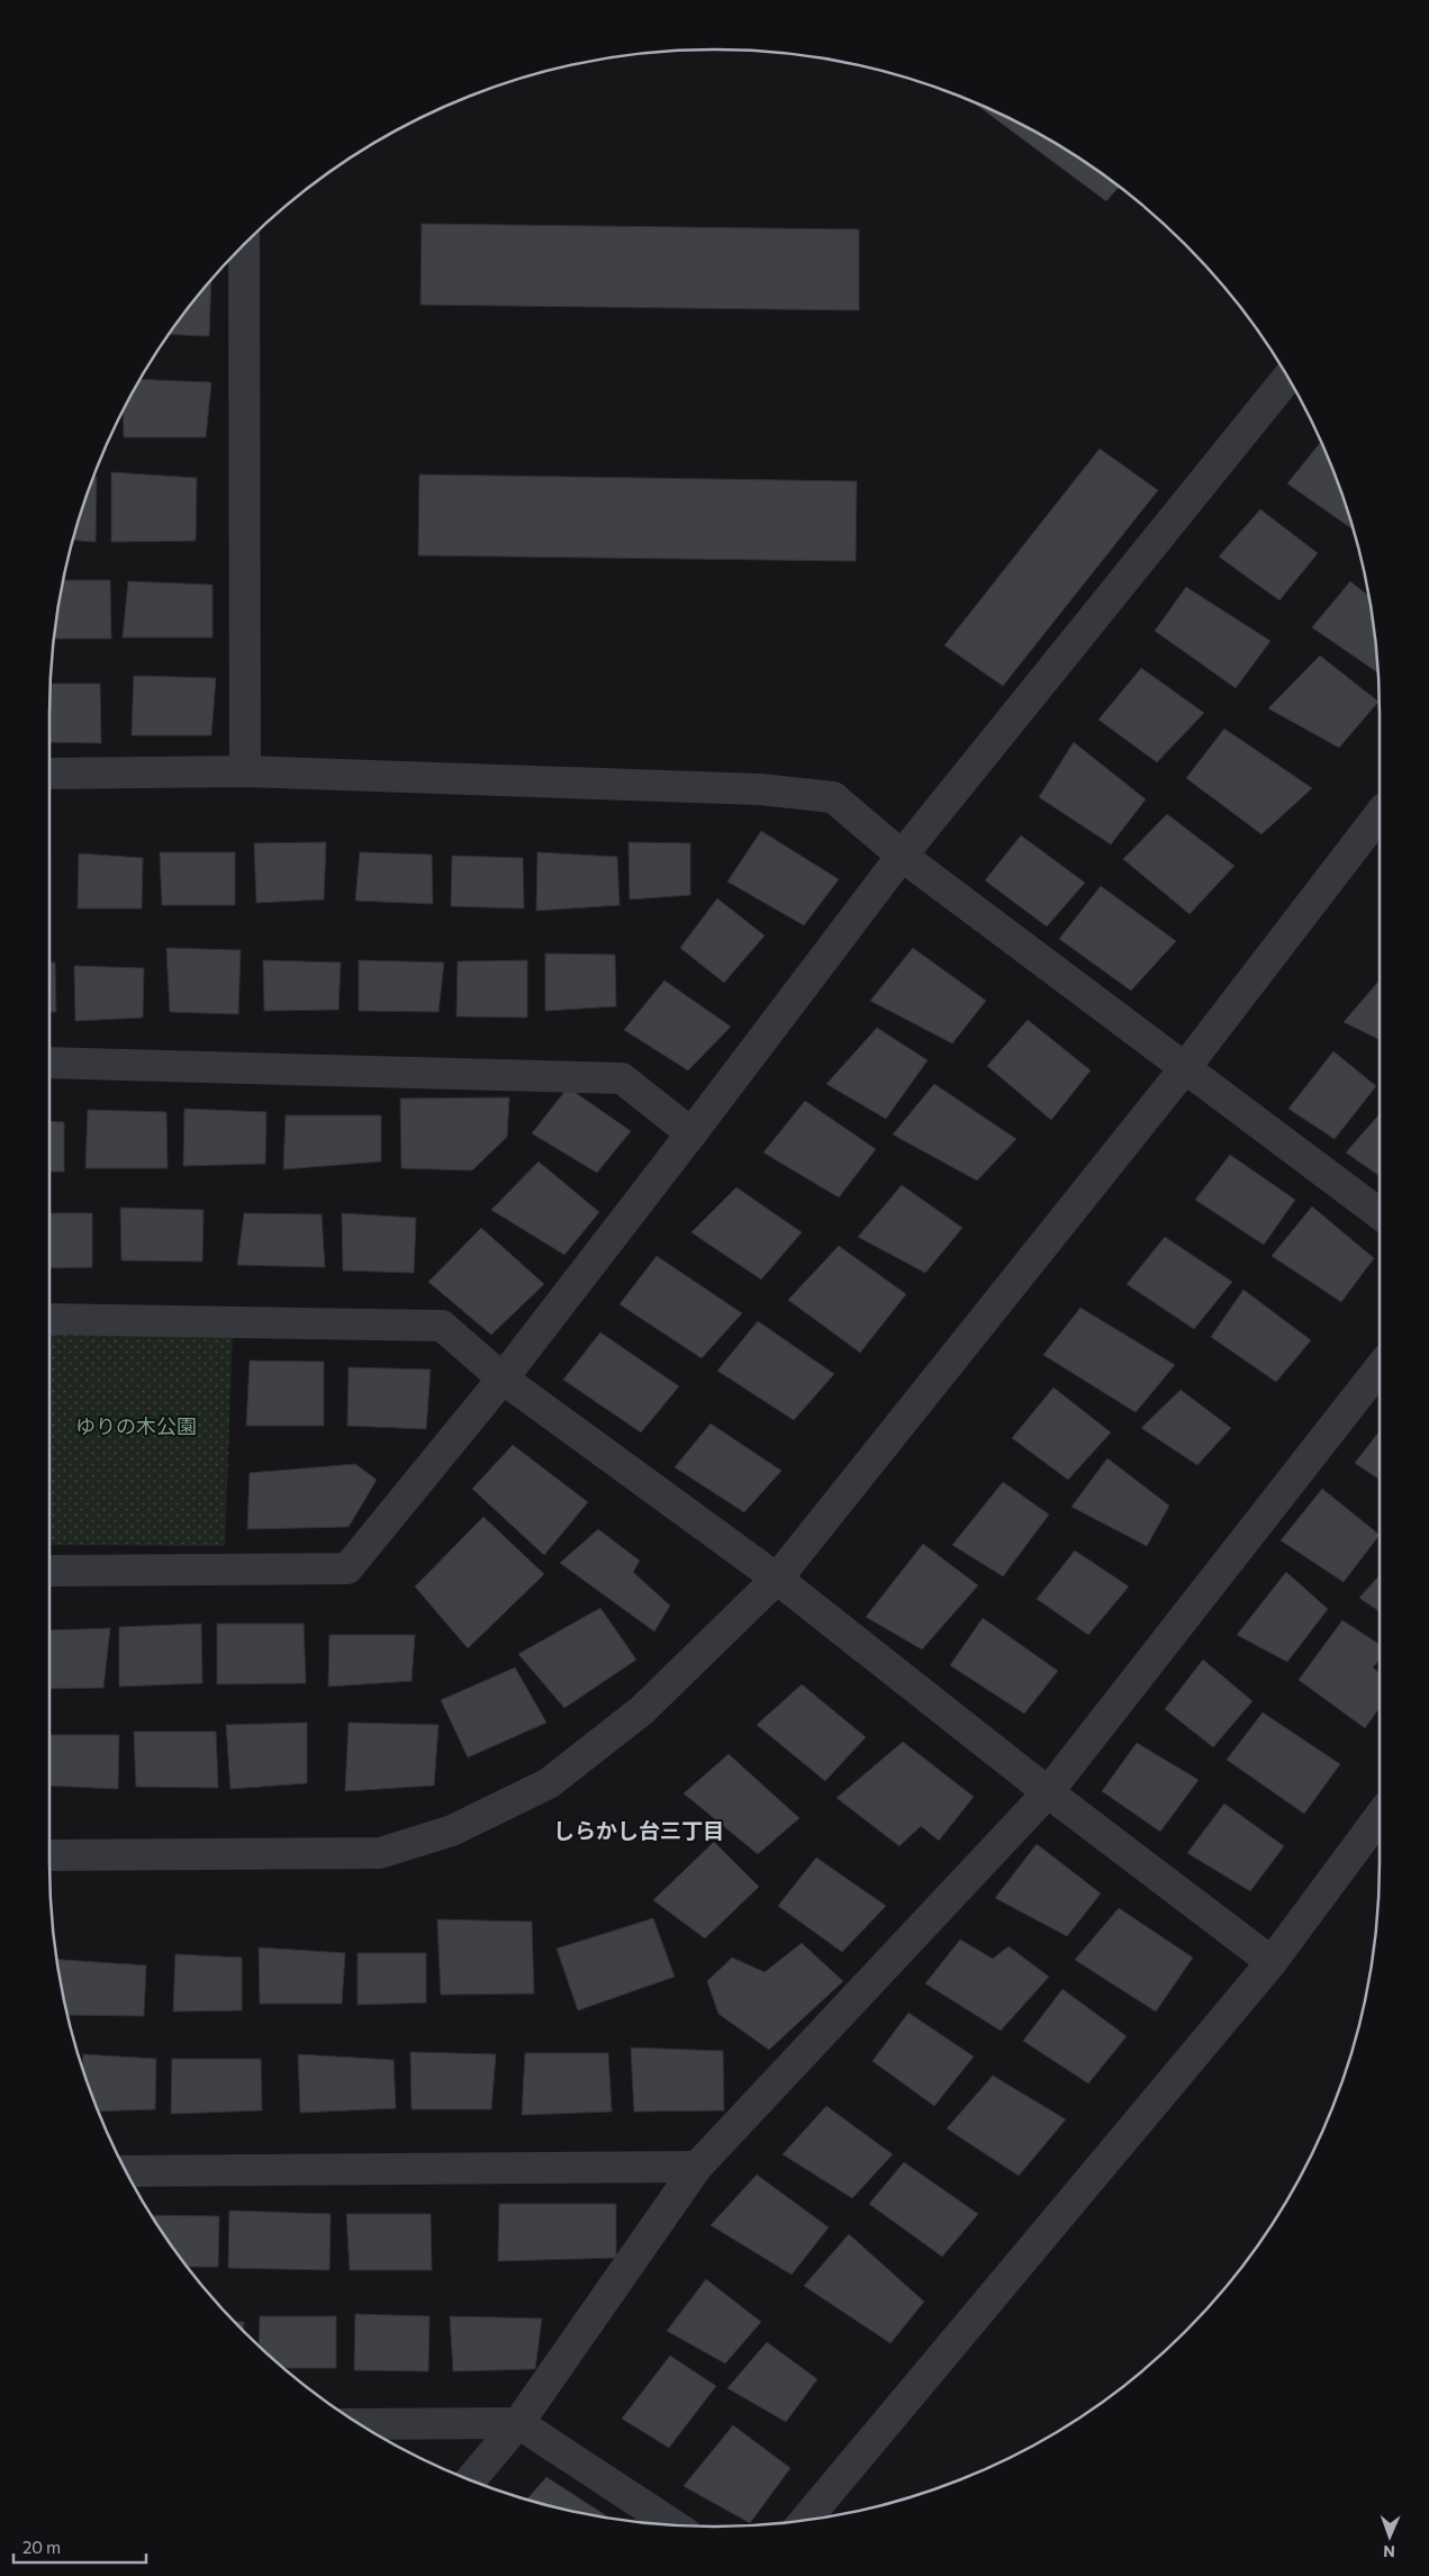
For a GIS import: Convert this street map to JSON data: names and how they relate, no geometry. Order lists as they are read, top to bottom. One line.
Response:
{"districts":["しらかし台三丁目"],"parks":["ゆりの木公園"],"scale_bar":"20 m","north":"bottom"}
